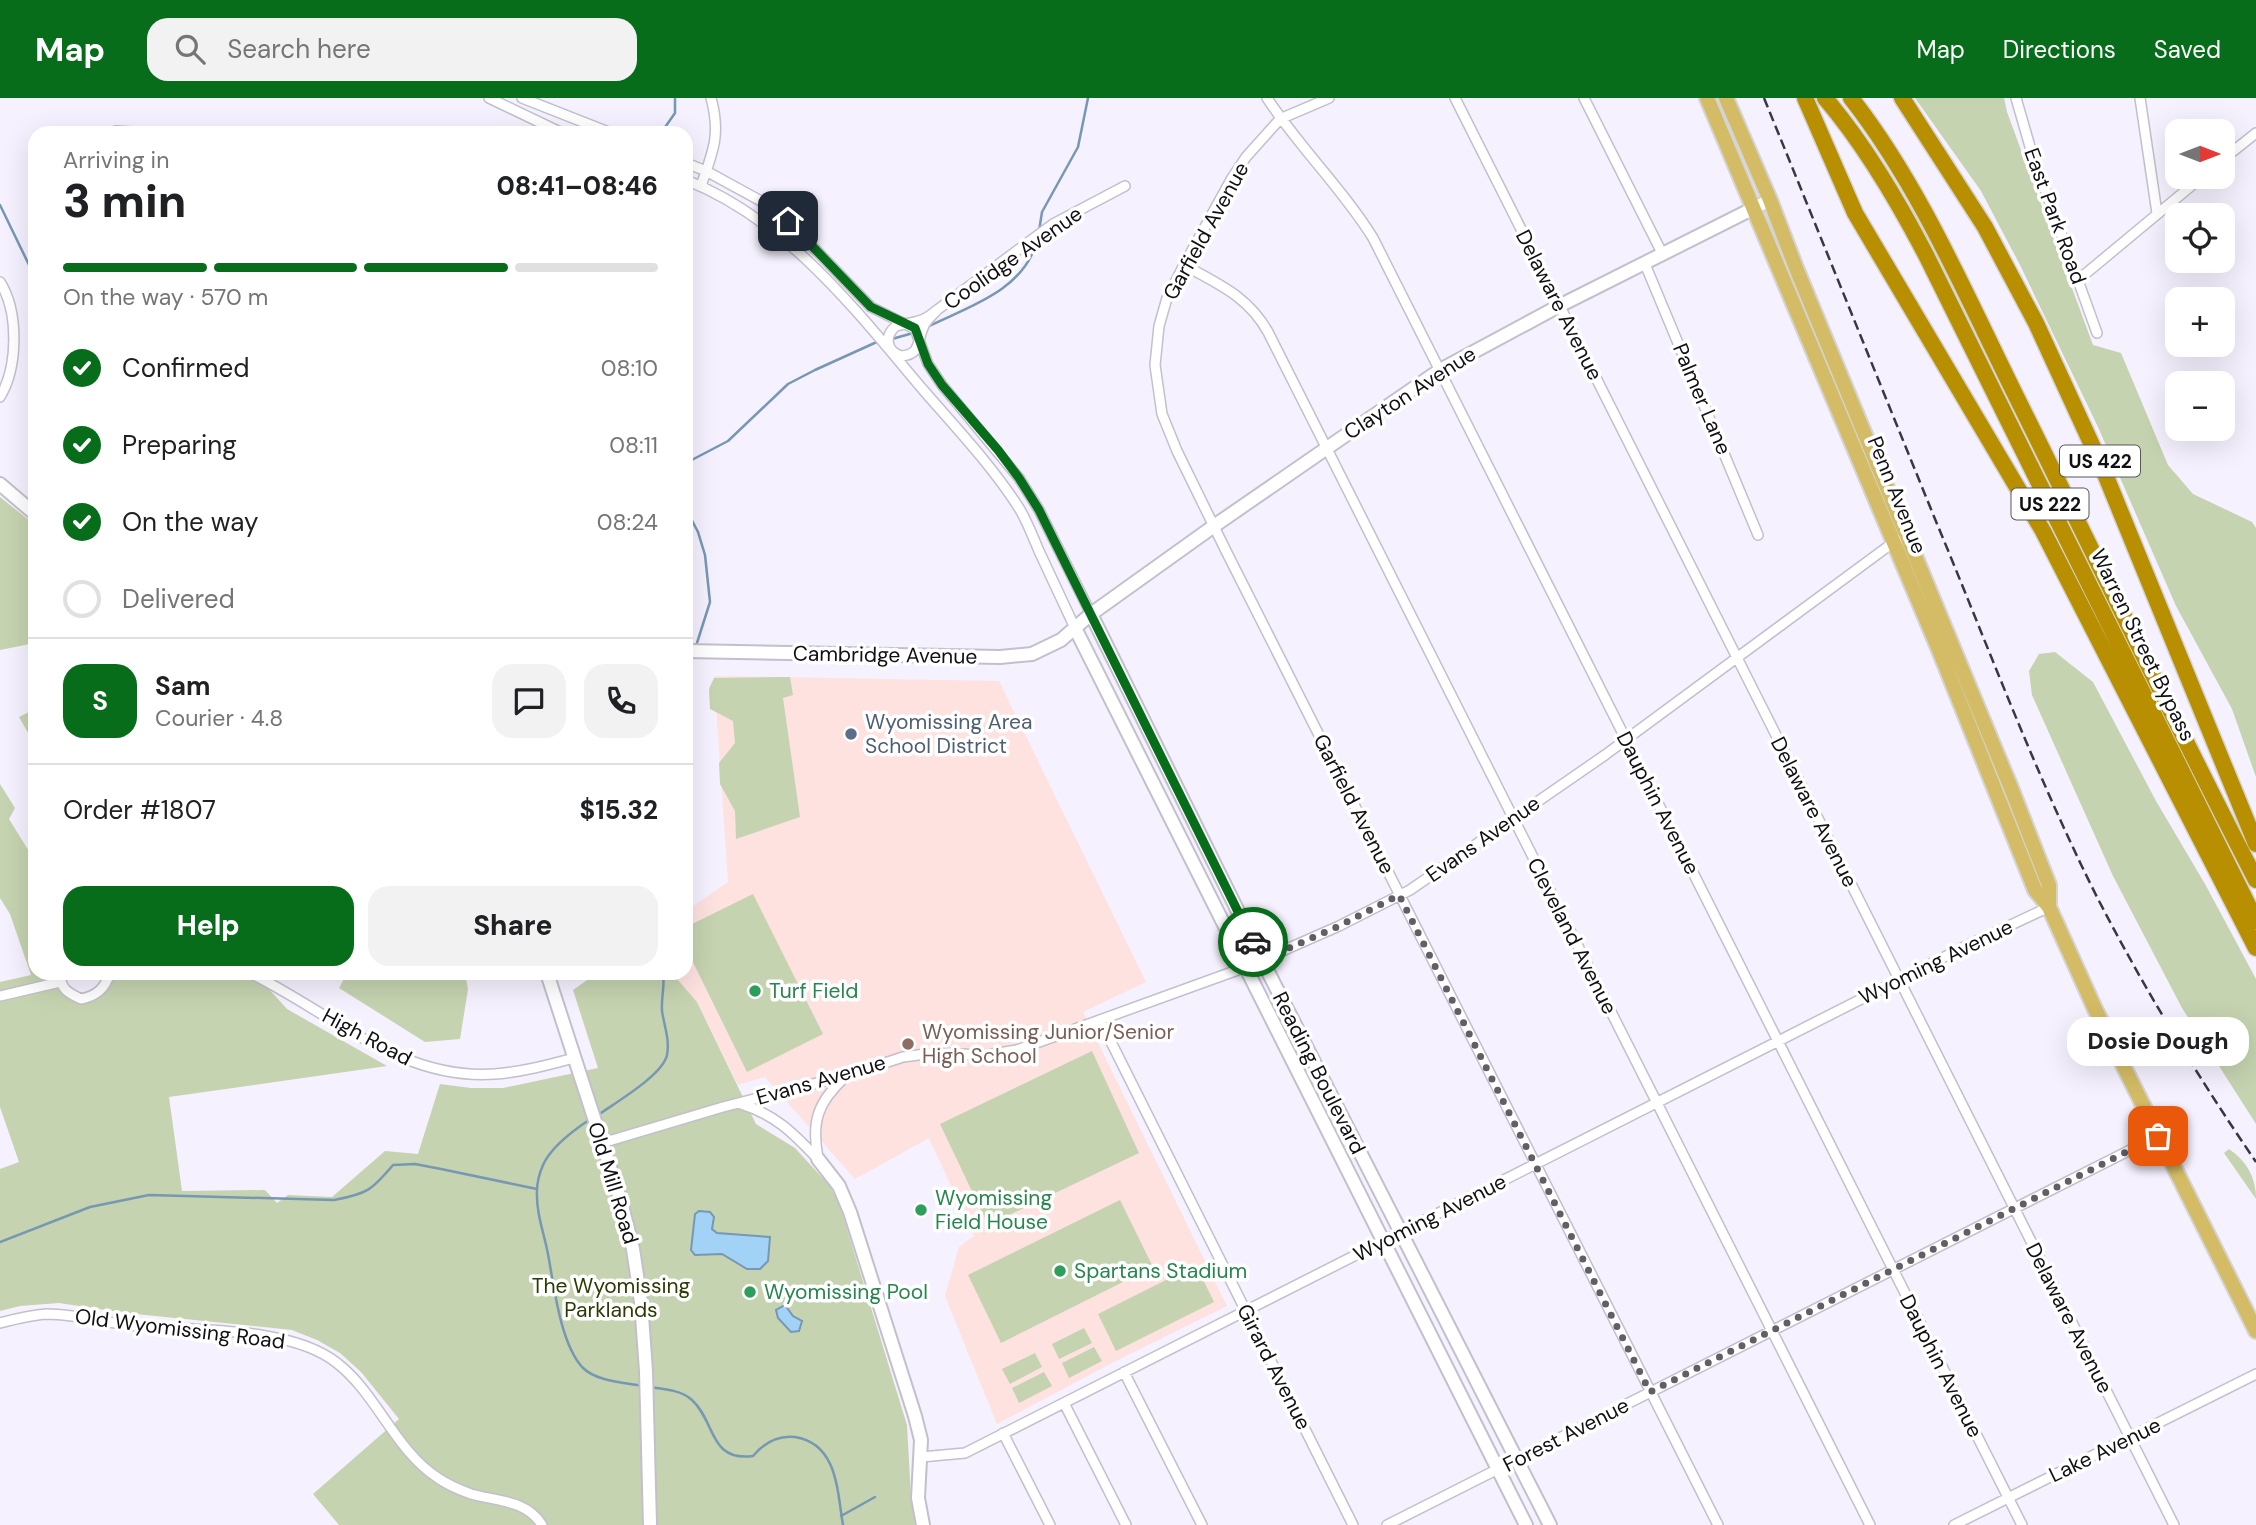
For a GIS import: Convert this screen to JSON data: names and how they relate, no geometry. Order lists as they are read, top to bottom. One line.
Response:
{"streets":{"highway":["US 422","US 222","Warren Street Bypass"],"main road":["Penn Avenue"],"street":["East Park Road","Garfield Avenue","Coolidge Avenue","Delaware Avenue","Clayton Avenue","Palmer Lane","Cambridge Avenue","Dauphin Avenue","Evans Avenue","Cleveland Avenue","Wyoming Avenue","High Road","Reading Boulevard","Old Mill Road","Old Wyomissing Road","Girard Avenue","Forest Avenue","Lake Avenue"]},"crossings":[["Garfield Avenue","Clayton Avenue"],["Garfield Avenue","Dauphin Avenue"],["Garfield Avenue","Evans Avenue"],["Garfield Avenue","Cleveland Avenue"],["Garfield Avenue","Wyoming Avenue"],["Garfield Avenue","Forest Avenue"],["Coolidge Avenue","Reading Boulevard"],["Delaware Avenue","Clayton Avenue"],["Delaware Avenue","Evans Avenue"],["Delaware Avenue","Wyoming Avenue"],["Delaware Avenue","Forest Avenue"],["Delaware Avenue","Lake Avenue"],["Clayton Avenue","Palmer Lane"],["Clayton Avenue","Penn Avenue"],["Clayton Avenue","Cambridge Avenue"],["Clayton Avenue","Dauphin Avenue"],["Clayton Avenue","Cleveland Avenue"],["Clayton Avenue","Reading Boulevard"],["Penn Avenue","Evans Avenue"],["Penn Avenue","Wyoming Avenue"],["Penn Avenue","Forest Avenue"],["Cambridge Avenue","Reading Boulevard"],["Dauphin Avenue","Evans Avenue"],["Dauphin Avenue","Wyoming Avenue"],["Dauphin Avenue","Forest Avenue"],["Dauphin Avenue","Lake Avenue"],["Evans Avenue","Cleveland Avenue"],["Evans Avenue","Reading Boulevard"],["Evans Avenue","Old Mill Road"],["Evans Avenue","Girard Avenue"],["Cleveland Avenue","Wyoming Avenue"],["Cleveland Avenue","Forest Avenue"],["Wyoming Avenue","Reading Boulevard"],["Wyoming Avenue","Girard Avenue"],["High Road","Old Mill Road"],["Reading Boulevard","Forest Avenue"]],"parks":["The Wyomissing Parklands"],"places":["Wyomissing Area School District","Turf Field","Wyomissing Junior/Senior High School","Dosie Dough","Wyomissing Field House","Spartans Stadium","Wyomissing Pool"],"north":"right","page":{"header":"Map","search":"Search here","nav":["Map","Directions","Saved"],"map_buttons":["+","−"],"heading":["3 min","Arriving in","08:41–08:46"],"panel":["Sam","Courier · 4.8","Order #1807","$15.32"],"bar":"On the way · 570 m","list":[["Confirmed","08:10"],["Preparing","08:11"],["On the way","08:24"],"Delivered"],"round":"S","buttons":["Help","Share"],"bubble":"Dosie Dough"}}
